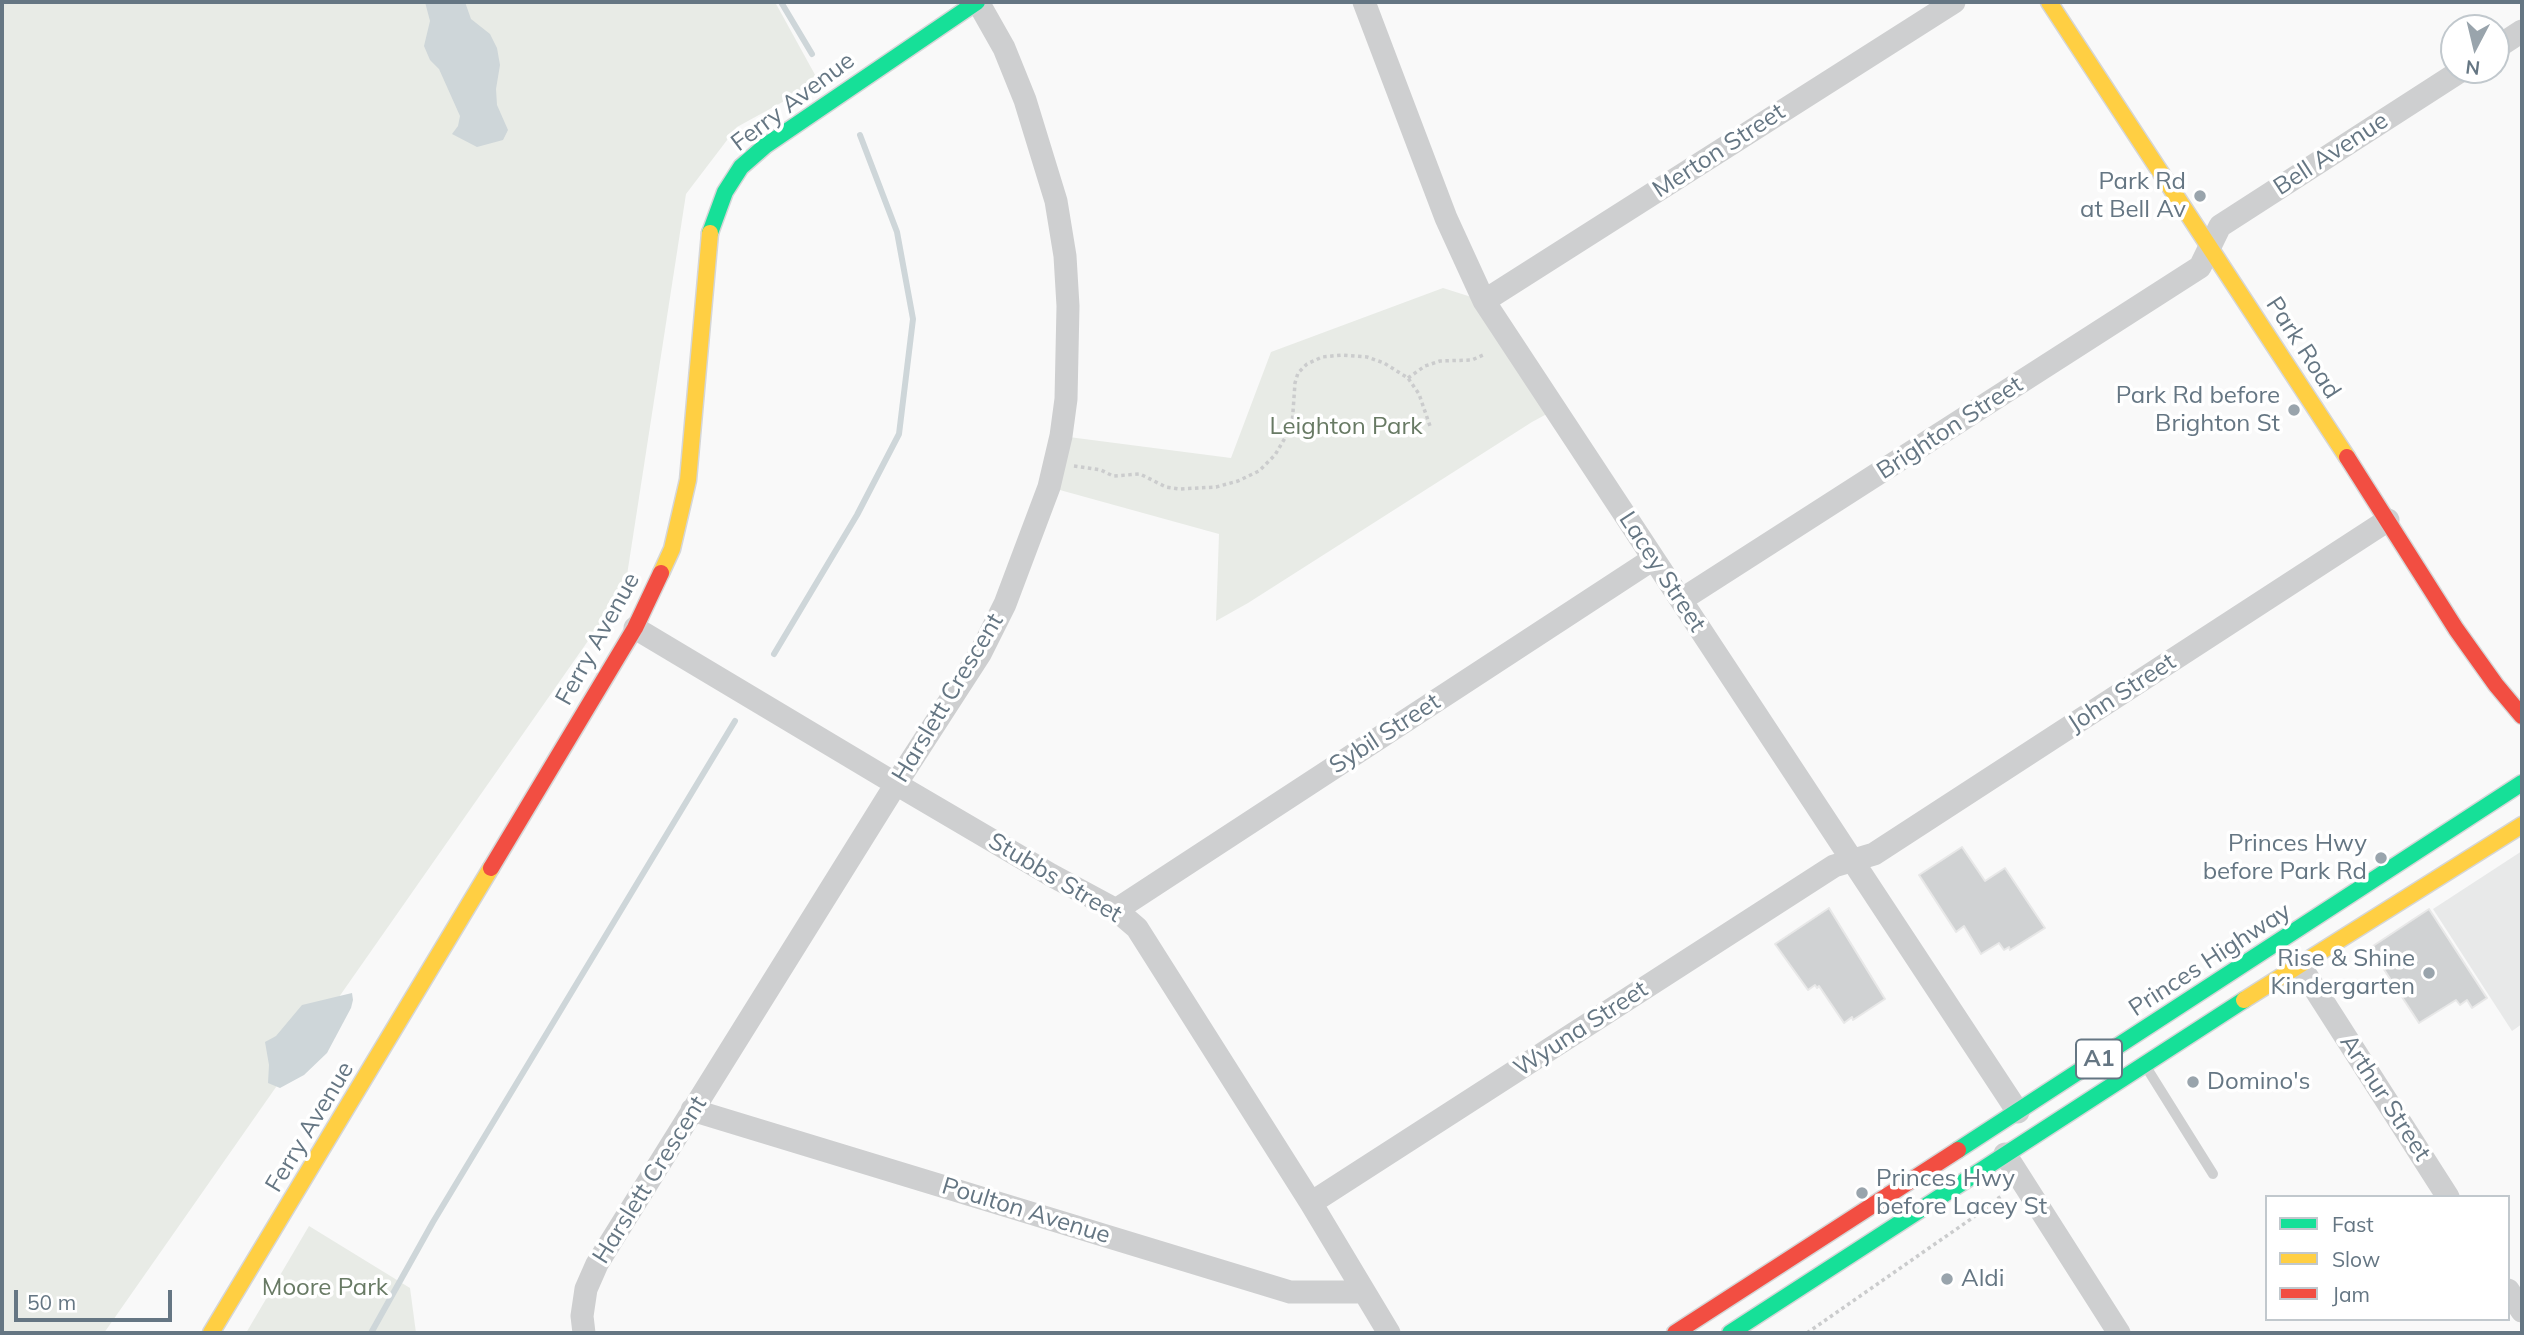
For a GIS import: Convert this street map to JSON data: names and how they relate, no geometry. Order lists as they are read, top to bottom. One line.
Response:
{"streets":{"main road":["Ferry Avenue","Park Road","Princes Highway","A1"],"street":["Merton Street","Bell Avenue","Brighton Street","Lacey Street","John Street","Harslett Crescent","Sybil Street","Stubbs Street","Wyuna Street","Arthur Street","Poulton Avenue"]},"crossings":[["Ferry Avenue","Harslett Crescent"],["Ferry Avenue","Stubbs Street"],["Merton Street","Lacey Street"],["Bell Avenue","Park Road"],["Bell Avenue","Brighton Street"],["Park Road","Brighton Street"],["Park Road","John Street"],["Brighton Street","Lacey Street"],["Lacey Street","John Street"],["Lacey Street","Sybil Street"],["Lacey Street","Princes Highway"],["Lacey Street","Wyuna Street"],["John Street","Wyuna Street"],["Harslett Crescent","Stubbs Street"],["Harslett Crescent","Poulton Avenue"],["Sybil Street","Stubbs Street"],["Stubbs Street","Wyuna Street"],["Stubbs Street","Poulton Avenue"],["A1","Arthur Street"]],"parks":["Leighton Park","Moore Park"],"places":["Park Rd at Bell Av","Park Rd before Brighton St","Princes Hwy before Park Rd","Rise & Shine Kindergarten","Domino's","Princes Hwy before Lacey St","Aldi"],"legend":["Fast","Slow","Jam"],"scale_bar":"50 m","north":"bottom"}
